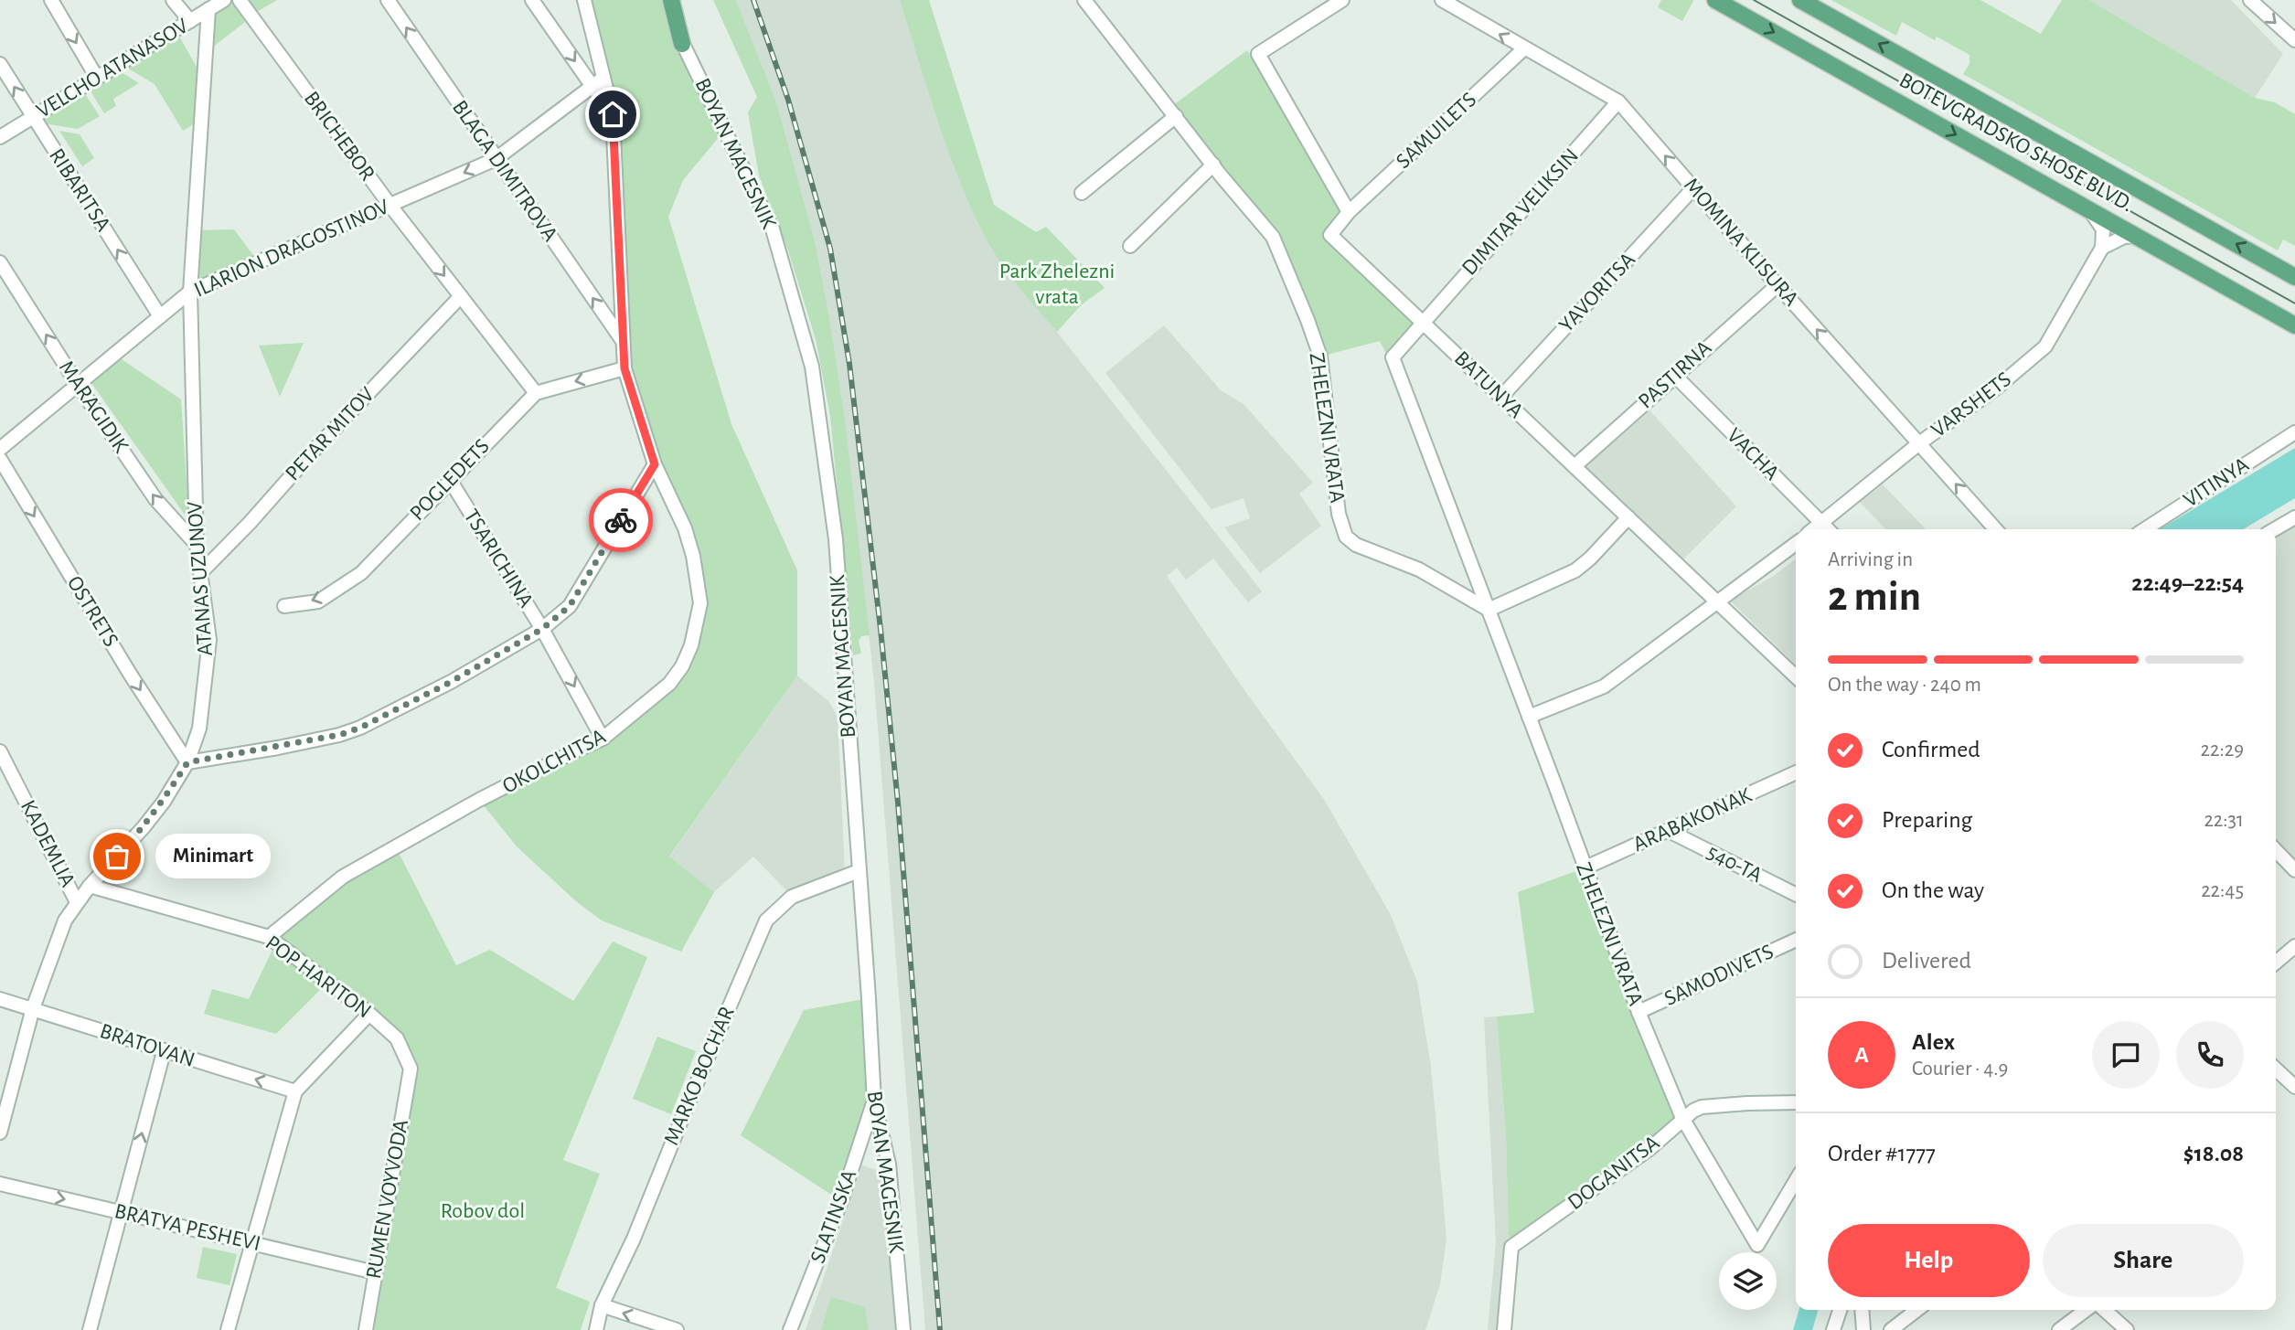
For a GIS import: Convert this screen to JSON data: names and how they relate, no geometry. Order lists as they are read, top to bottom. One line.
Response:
{"streets":{"main road":["BOTEVGRADSKO SHOSE BLVD."],"street":["VELCHO ATANASOV","SAMUILETS","BRICHEBOR","BOYAN MAGESNIK","BLAGA DIMITROVA","RIBARITSA","DIMITAR VELIKSIN","MOMINA KLISURA","ILARION DRAGOSTINOV","YAVORITSA","PASTIRNA","BATUNYA","VARSHETS","MARAGIDIK","ZHELEZNI VRATA","PETAR MITOV","VACHA","POGLEDETS","VITINYA","TSARICHINA","ATANAS UZUNOV","OSTRETS","OKOLCHITSA","ARABAKONAK","KADEMLIA","540-ТА","SAMODIVETS","POP HARITON","BRATOVAN","MARKO BOCHAR","DOGANITSA","RUMEN VOYVODA","SLATINSKA","BRATYA PESHEVI"]},"crossings":[["VELCHO ATANASOV","RIBARITSA"],["VELCHO ATANASOV","ATANAS UZUNOV"],["SAMUILETS","MOMINA KLISURA"],["SAMUILETS","BATUNYA"],["BRICHEBOR","ILARION DRAGOSTINOV"],["BRICHEBOR","PETAR MITOV"],["BRICHEBOR","POGLEDETS"],["BOYAN MAGESNIK","MARKO BOCHAR"],["BOYAN MAGESNIK","SLATINSKA"],["BLAGA DIMITROVA","ILARION DRAGOSTINOV"],["RIBARITSA","ILARION DRAGOSTINOV"],["DIMITAR VELIKSIN","MOMINA KLISURA"],["DIMITAR VELIKSIN","BATUNYA"],["DIMITAR VELIKSIN","ZHELEZNI VRATA"],["MOMINA KLISURA","YAVORITSA"],["MOMINA KLISURA","PASTIRNA"],["MOMINA KLISURA","VARSHETS"],["ILARION DRAGOSTINOV","MARAGIDIK"],["ILARION DRAGOSTINOV","ATANAS UZUNOV"],["YAVORITSA","BATUNYA"],["PASTIRNA","BATUNYA"],["PASTIRNA","VACHA"],["BATUNYA","ZHELEZNI VRATA"],["VARSHETS","VACHA"],["MARAGIDIK","ATANAS UZUNOV"],["ZHELEZNI VRATA","ARABAKONAK"],["ZHELEZNI VRATA","SAMODIVETS"],["ZHELEZNI VRATA","DOGANITSA"],["PETAR MITOV","ATANAS UZUNOV"],["POGLEDETS","TSARICHINA"],["TSARICHINA","OKOLCHITSA"],["ATANAS UZUNOV","OSTRETS"],["ATANAS UZUNOV","KADEMLIA"],["ATANAS UZUNOV","POP HARITON"],["ATANAS UZUNOV","BRATOVAN"],["OKOLCHITSA","POP HARITON"],["ARABAKONAK","540-ТА"],["POP HARITON","RUMEN VOYVODA"],["RUMEN VOYVODA","BRATYA PESHEVI"]],"one_way":["BLAGA DIMITROVA","RIBARITSA","MOMINA KLISURA","MARAGIDIK","POGLEDETS","TSARICHINA","OSTRETS","BRATOVAN"],"parks":["Park Zhelezni vrata","Robov dol"],"places":["Minimart"],"page":{"heading":["2 min","Arriving in","22:49–22:54"],"panel":["Alex","Courier · 4.9","Order #1777","$18.08"],"bar":"On the way · 240 m","list":[["Confirmed","22:29"],["Preparing","22:31"],["On the way","22:45"],"Delivered"],"bubble":"Minimart","round":"A","buttons":["Help","Share"]}}
